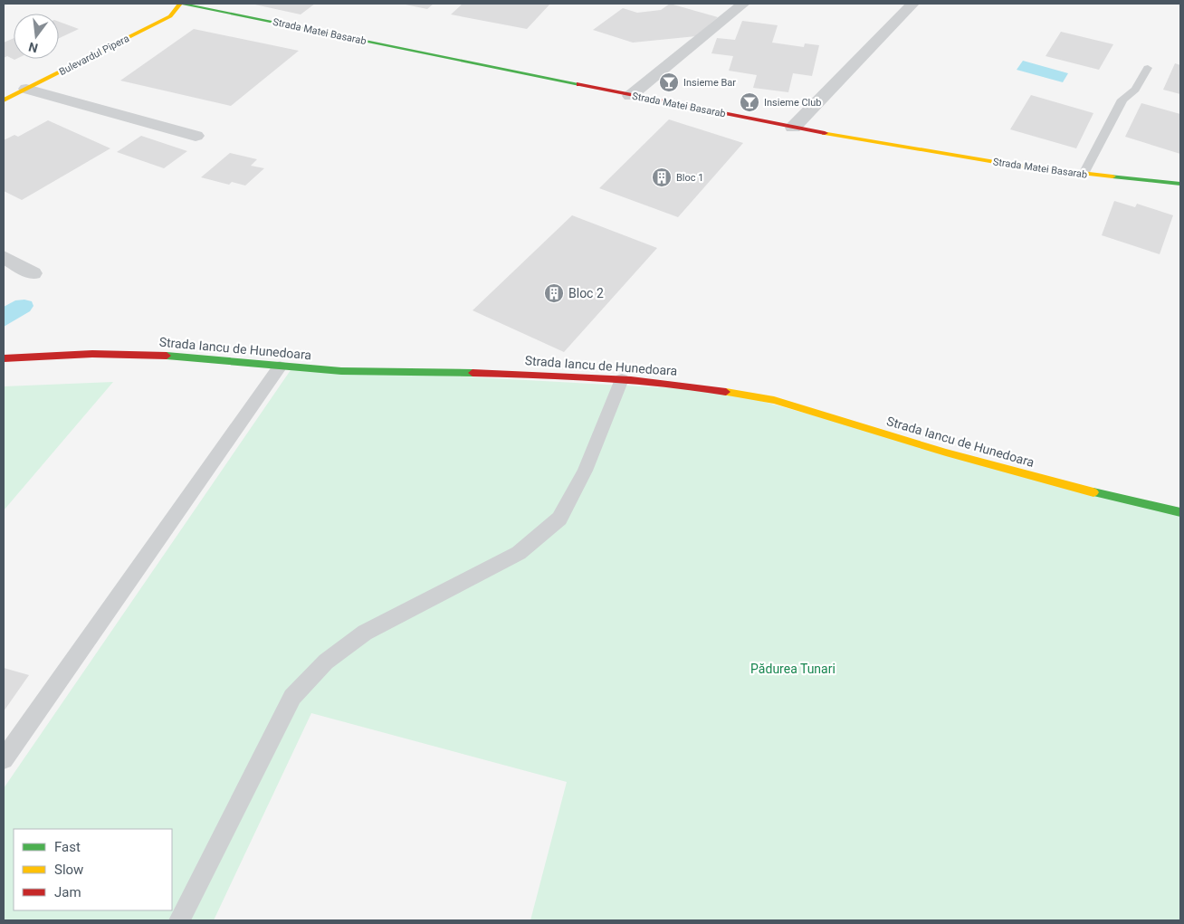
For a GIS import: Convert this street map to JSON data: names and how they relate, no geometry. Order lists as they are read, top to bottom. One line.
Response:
{"streets":{"street":["Strada Matei Basarab","Bulevardul Pipera","Strada Iancu de Hunedoara"]},"crossings":[["Strada Matei Basarab","Bulevardul Pipera"]],"parks":["Pădurea Tunari"],"places":{"bar":["Insieme Bar","Insieme Club"],"building":["Bloc 1","Bloc 2"]},"legend":["Fast","Slow","Jam"],"north":"bottom"}
